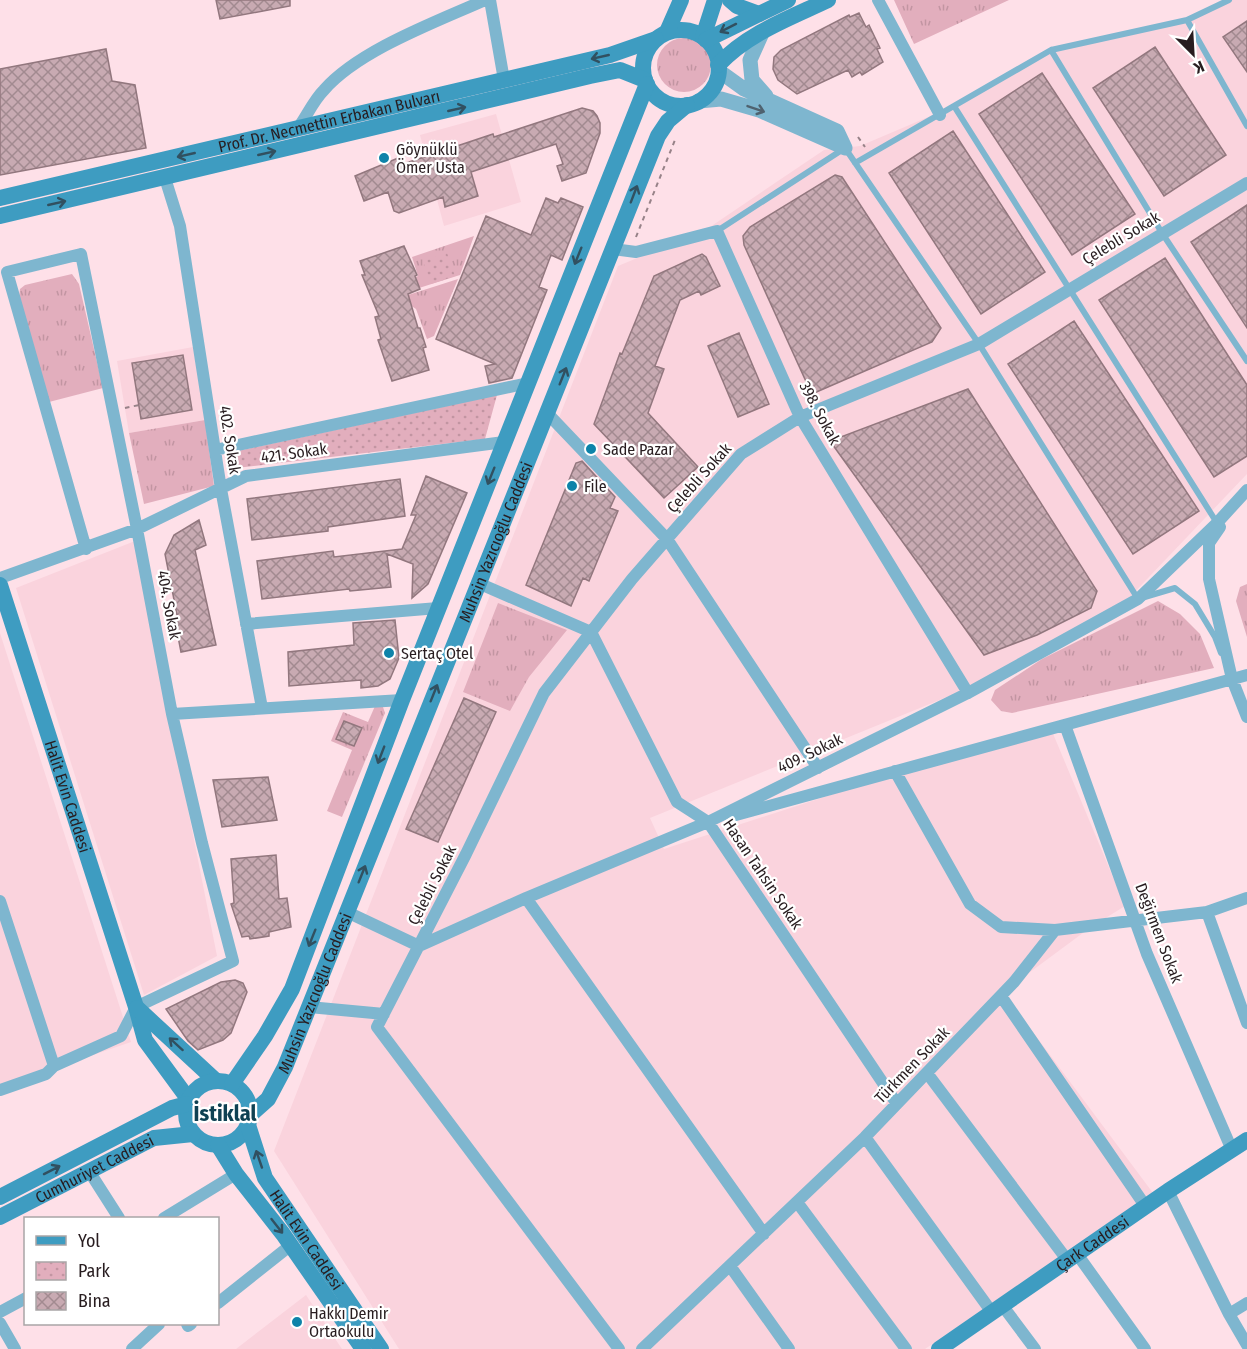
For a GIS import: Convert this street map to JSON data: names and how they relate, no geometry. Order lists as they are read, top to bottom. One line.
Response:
{"streets":{"main road":["Prof. Dr. Necmettin Erbakan Bulvarı","Muhsin Yazıcıoğlu Caddesi","Halit Evin Caddesi","Cumhuriyet Caddesi","Çark Caddesi"],"street":["Çelebli Sokak","398. Sokak","402. Sokak","421. Sokak","404. Sokak","409. Sokak","Hasan Tahsin Sokak","Değirmen Sokak","Türkmen Sokak"]},"crossings":[["Prof. Dr. Necmettin Erbakan Bulvarı","402. Sokak"],["Prof. Dr. Necmettin Erbakan Bulvarı","Muhsin Yazıcıoğlu Caddesi"],["Çelebli Sokak","398. Sokak"],["Çelebli Sokak","409. Sokak"],["Çelebli Sokak","Hasan Tahsin Sokak"],["398. Sokak","409. Sokak"],["402. Sokak","421. Sokak"],["421. Sokak","Muhsin Yazıcıoğlu Caddesi"],["421. Sokak","404. Sokak"],["Muhsin Yazıcıoğlu Caddesi","Halit Evin Caddesi"],["Muhsin Yazıcıoğlu Caddesi","Cumhuriyet Caddesi"],["404. Sokak","Halit Evin Caddesi"],["409. Sokak","Hasan Tahsin Sokak"],["Halit Evin Caddesi","Cumhuriyet Caddesi"],["Hasan Tahsin Sokak","Türkmen Sokak"],["Değirmen Sokak","Çark Caddesi"]],"districts":["İstiklal"],"places":["Göynüklü Ömer Usta","Sade Pazar","File","Sertaç Otel","Hakkı Demir Ortaokulu"],"legend":["Yol","Park","Bina"],"north":"bottom right"}
